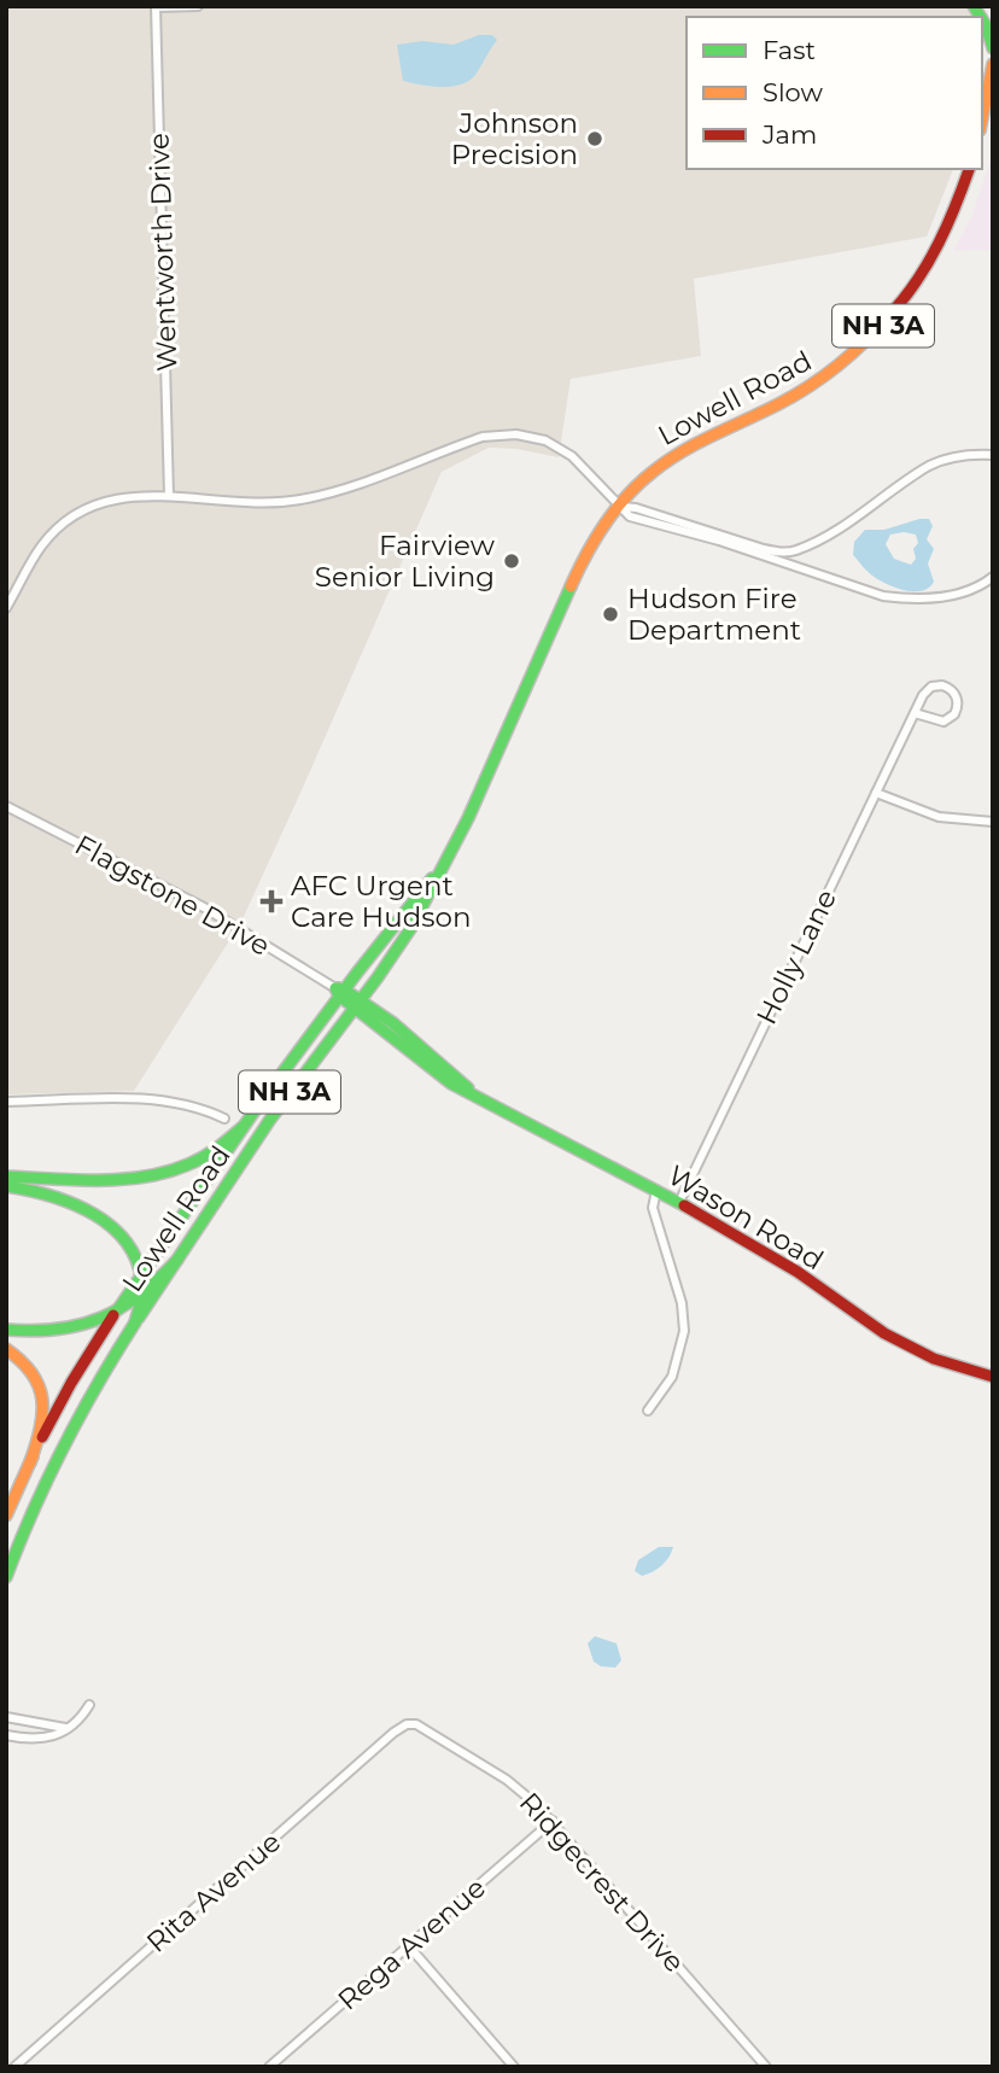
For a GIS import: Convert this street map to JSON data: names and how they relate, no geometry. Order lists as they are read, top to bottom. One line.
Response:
{"streets":{"main road":["NH 3A","Lowell Road","Wason Road"],"street":["Wentworth Drive","Flagstone Drive","Holly Lane","Ridgecrest Drive","Rita Avenue","Rega Avenue"]},"crossings":[["Lowell Road","Flagstone Drive"],["Lowell Road","Wason Road"],["Flagstone Drive","Wason Road"],["Holly Lane","Wason Road"],["Ridgecrest Drive","Rita Avenue"],["Ridgecrest Drive","Rega Avenue"]],"places":{"other":["Johnson Precision","Fairview Senior Living","Hudson Fire Department"],"health":["AFC Urgent Care Hudson"]},"legend":["Fast","Slow","Jam"]}
